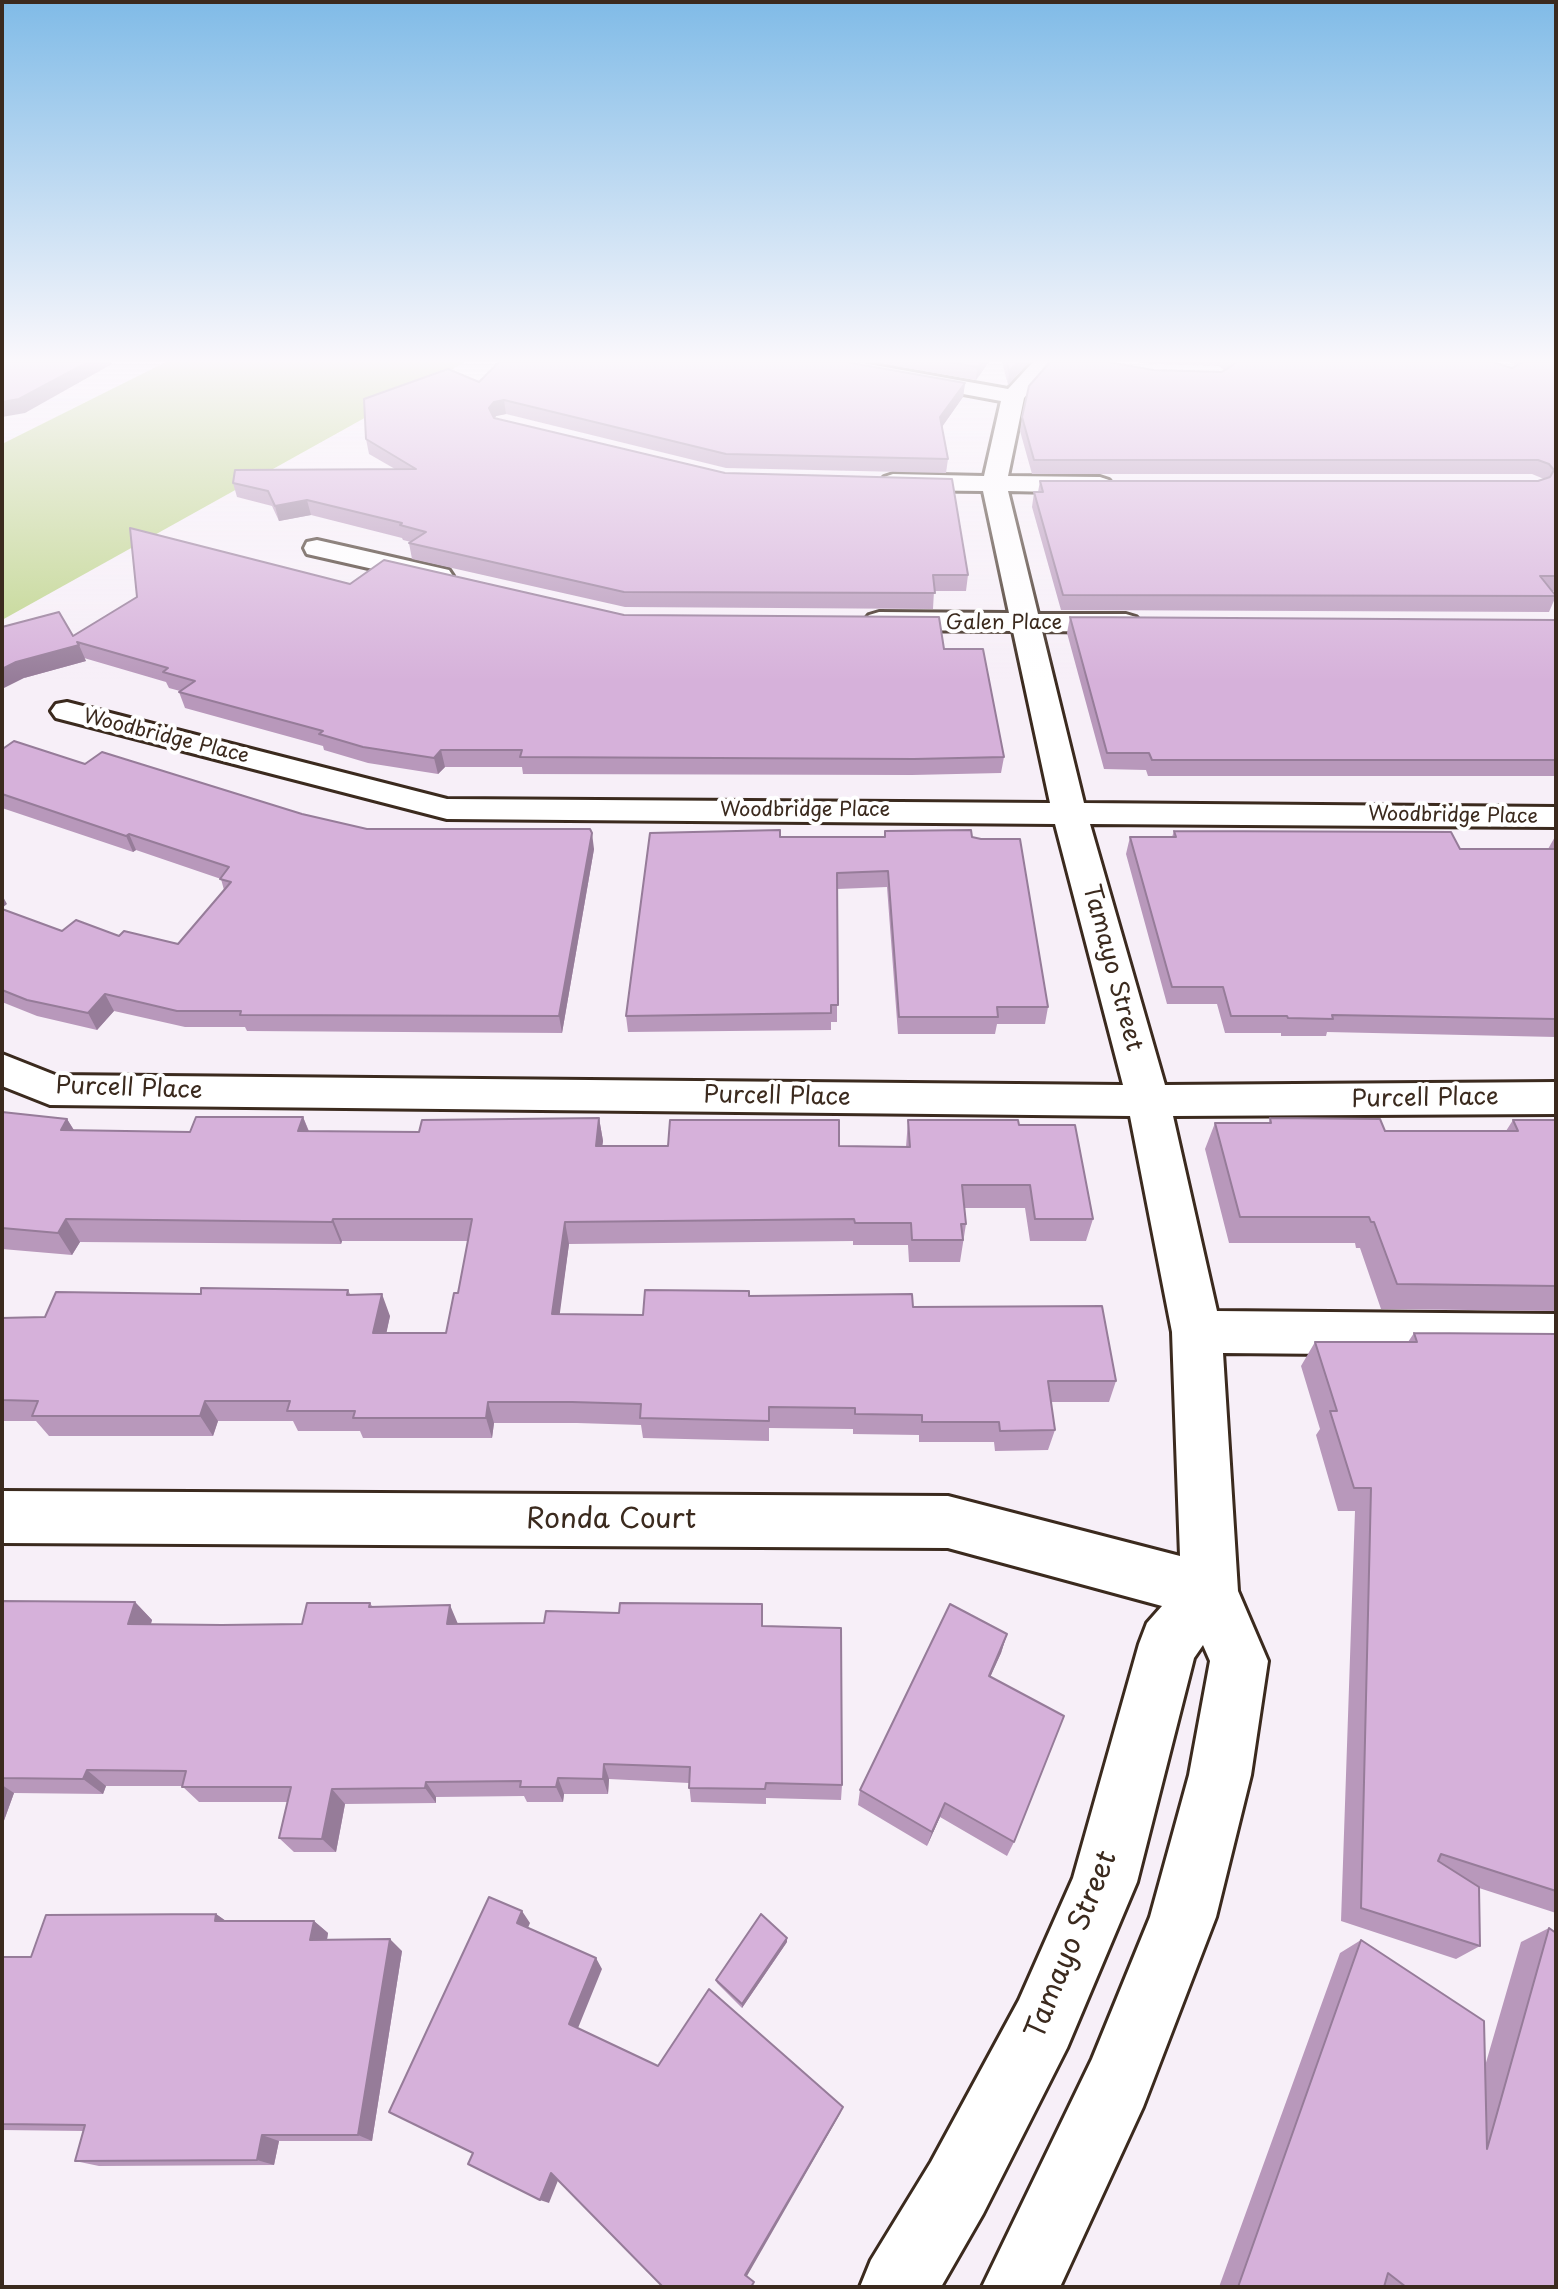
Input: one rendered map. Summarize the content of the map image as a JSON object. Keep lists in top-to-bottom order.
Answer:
{
  "streets": {
    "street": [
      "Galen Place",
      "Woodbridge Place",
      "Tamayo Street",
      "Purcell Place",
      "Ronda Court"
    ]
  },
  "crossings": [
    ["Galen Place", "Tamayo Street"],
    ["Woodbridge Place", "Tamayo Street"],
    ["Tamayo Street", "Purcell Place"],
    ["Tamayo Street", "Ronda Court"]
  ]
}
